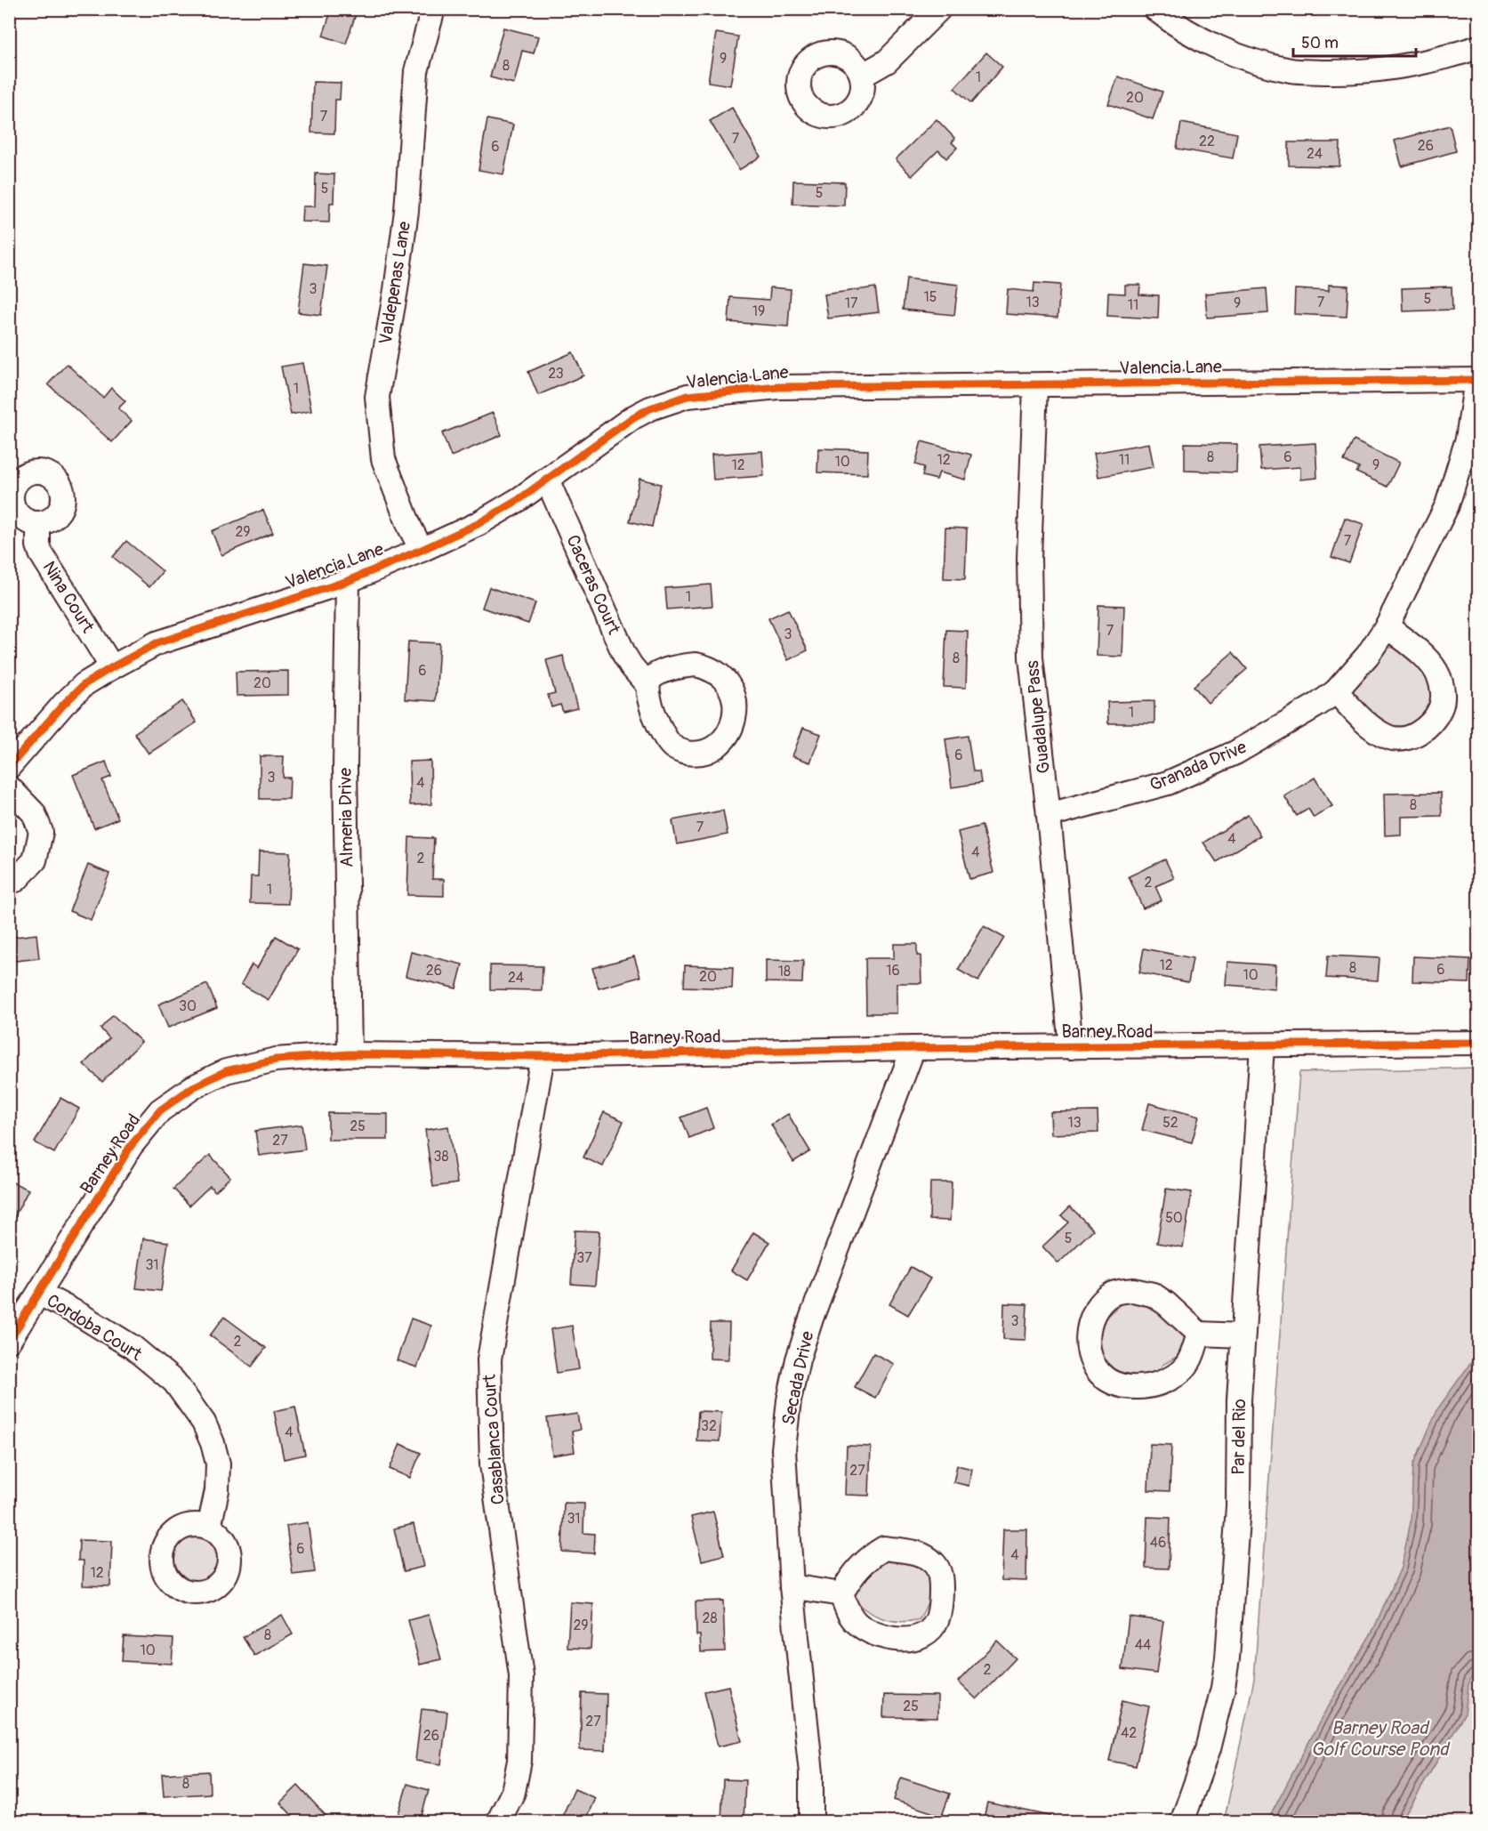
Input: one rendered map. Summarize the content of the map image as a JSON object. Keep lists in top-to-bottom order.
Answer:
{
  "streets": {
    "street": [
      "Valdepenas Lane",
      "Valencia Lane",
      "Caceras Court",
      "Nina Court",
      "Guadalupe Pass",
      "Granada Drive",
      "Almeria Drive",
      "Barney Road",
      "Cordoba Court",
      "Secada Drive",
      "Par del Rio",
      "Casablanca Court"
    ]
  },
  "crossings": [
    ["Valdepenas Lane", "Valencia Lane"],
    ["Valencia Lane", "Caceras Court"],
    ["Valencia Lane", "Nina Court"],
    ["Valencia Lane", "Guadalupe Pass"],
    ["Valencia Lane", "Granada Drive"],
    ["Valencia Lane", "Almeria Drive"],
    ["Guadalupe Pass", "Granada Drive"],
    ["Guadalupe Pass", "Barney Road"],
    ["Almeria Drive", "Barney Road"],
    ["Barney Road", "Cordoba Court"],
    ["Barney Road", "Secada Drive"],
    ["Barney Road", "Par del Rio"],
    ["Barney Road", "Casablanca Court"]
  ],
  "water": ["Barney Road Golf Course Pond"],
  "house_numbers": [
    "9",
    "8",
    "1",
    "20",
    "7",
    "7",
    "22",
    "26",
    "6",
    "24",
    "5",
    "5",
    "3",
    "15",
    "5",
    "13",
    "7",
    "17",
    "9",
    "11",
    "19",
    "23",
    "1",
    "8",
    "6",
    "12",
    "11",
    "10",
    "12",
    "9",
    "29",
    "7",
    "1",
    "7",
    "3",
    "8",
    "6",
    "20",
    "1",
    "6",
    "3",
    "4",
    "8",
    "7",
    "4",
    "4",
    "2",
    "2",
    "1",
    "12",
    "8",
    "6",
    "26",
    "16",
    "18",
    "10",
    "20",
    "24",
    "30",
    "13",
    "52",
    "25",
    "27",
    "38",
    "50",
    "5",
    "37",
    "31",
    "3",
    "2",
    "32",
    "4",
    "27",
    "31",
    "46",
    "6",
    "4",
    "12",
    "28",
    "29",
    "8",
    "44",
    "10",
    "2",
    "25",
    "27",
    "42",
    "26",
    "8"
  ],
  "scale_bar": "50 m"
}
